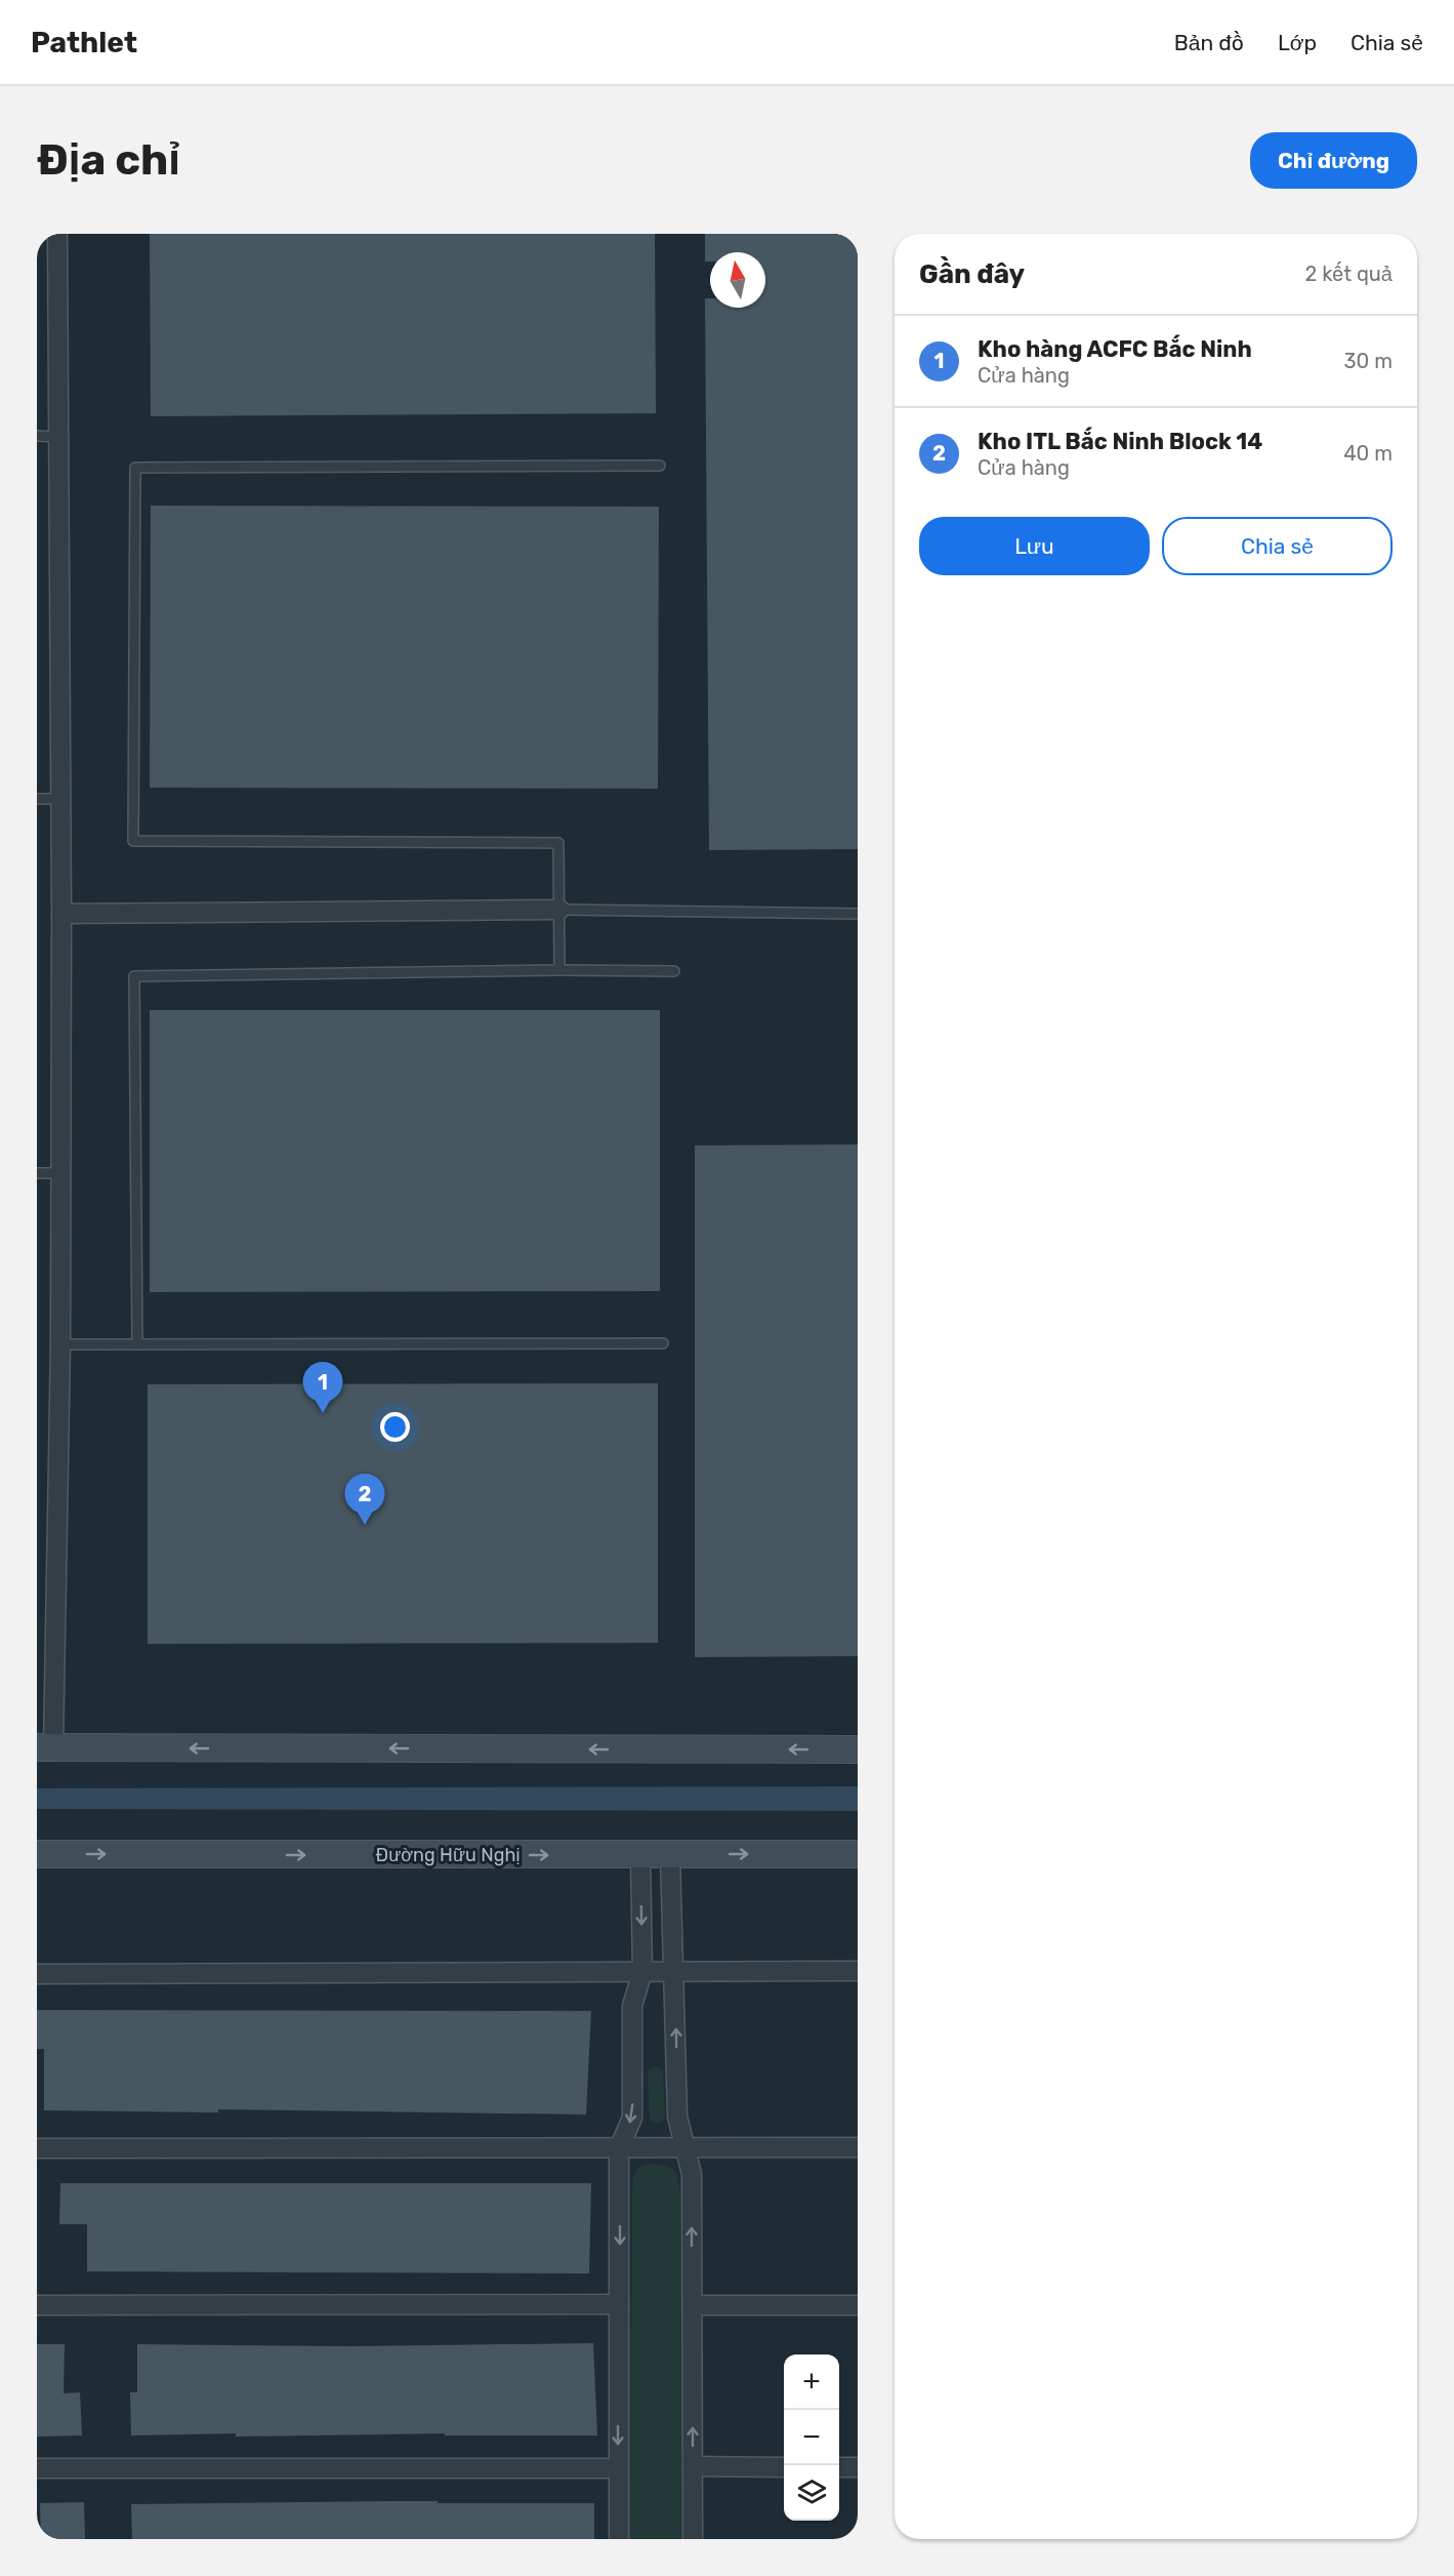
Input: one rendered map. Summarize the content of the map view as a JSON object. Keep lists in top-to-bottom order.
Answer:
{
  "streets": {
    "main road": ["Đường Hữu Nghị"]
  },
  "north": "top",
  "page": {
    "header": "Pathlet",
    "nav": ["Bản đồ", "Lớp", "Chia sẻ"],
    "buttons": [
      "Chỉ đường",
      ["Lưu", "Chia sẻ"]
    ],
    "title": "Địa chỉ",
    "heading": ["Gần đây", "2 kết quả"],
    "list": [
      {
        "mark": "1",
        "name": "Kho hàng ACFC Bắc Ninh",
        "note": "Cửa hàng",
        "value": "30 m"
      },
      {
        "mark": "2",
        "name": "Kho ITL Bắc Ninh Block 14",
        "note": "Cửa hàng",
        "value": "40 m"
      }
    ],
    "pins": ["1", "2"],
    "map_buttons": ["+", "−"]
  }
}
